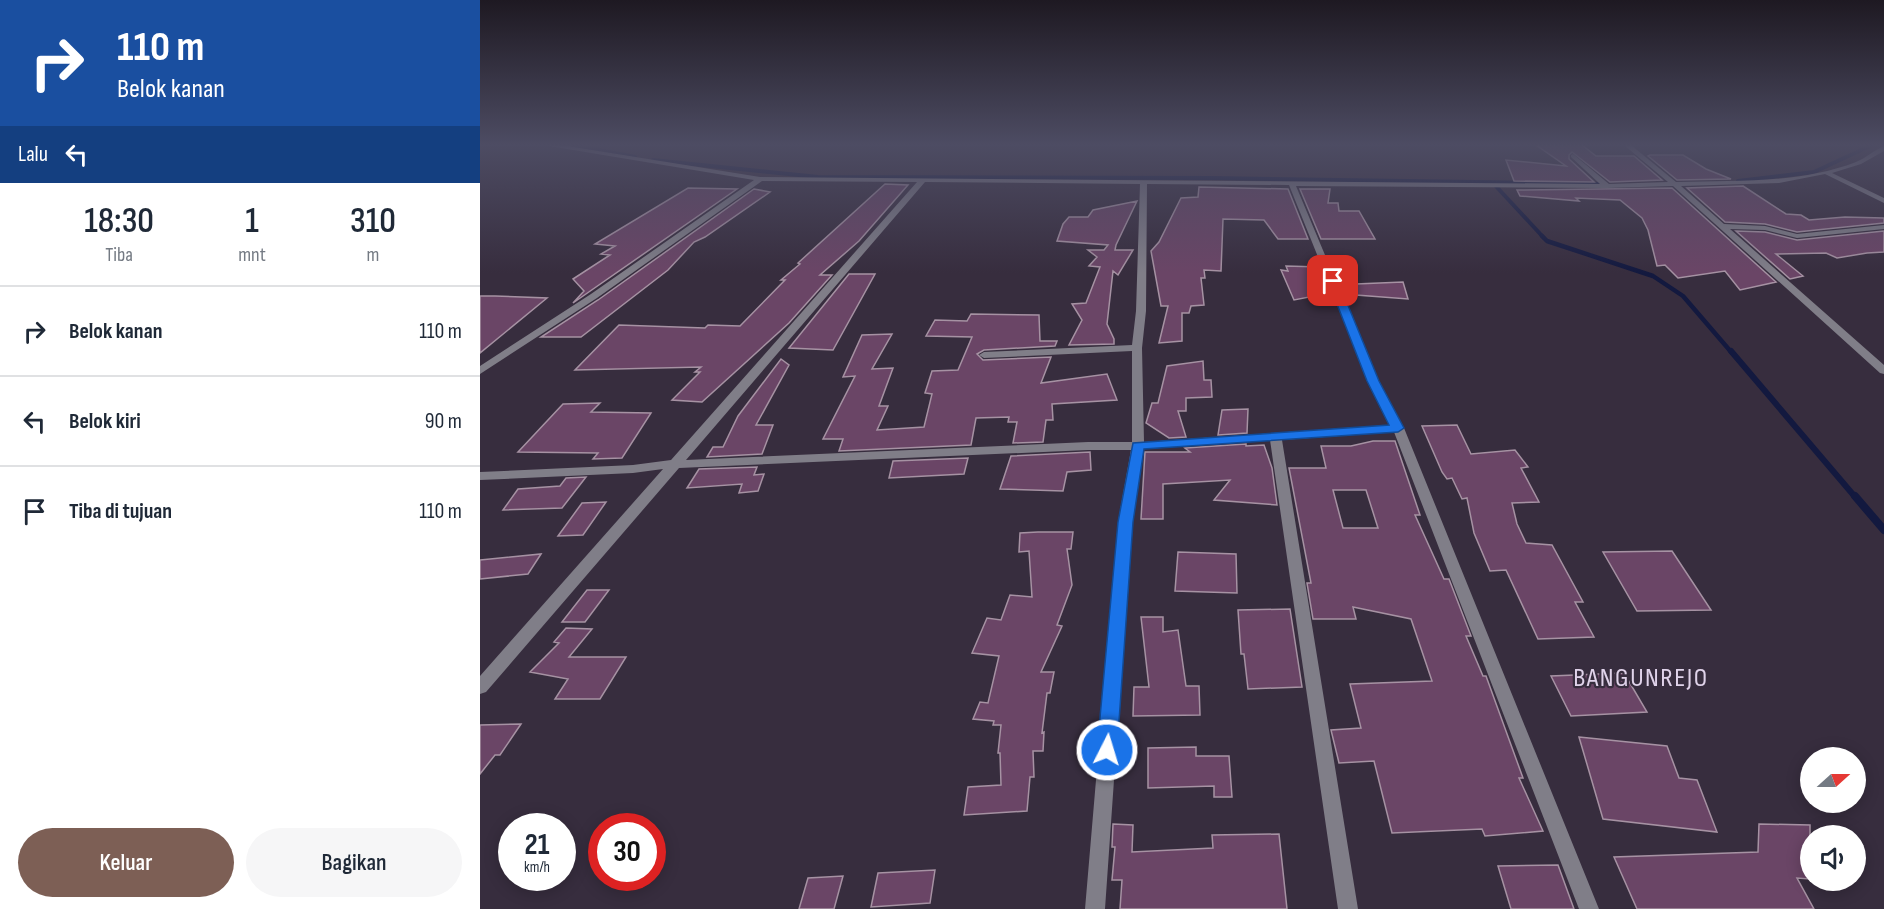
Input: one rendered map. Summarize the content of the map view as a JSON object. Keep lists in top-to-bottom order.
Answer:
{
  "districts": ["BANGUNREJO"],
  "north": "right",
  "page": {
    "turn": ["110 m", "Belok kanan"],
    "then": "Lalu",
    "eta": [
      "18:30",
      "Tiba",
      "1",
      "mnt",
      "310",
      "m"
    ],
    "list": [
      {
        "name": "Belok kanan",
        "value": "110 m"
      },
      {
        "name": "Belok kiri",
        "value": "90 m"
      },
      {
        "name": "Tiba di tujuan",
        "value": "110 m"
      }
    ],
    "speed": "21 km/h",
    "limit": "30",
    "buttons": ["Keluar", "Bagikan"]
  }
}
